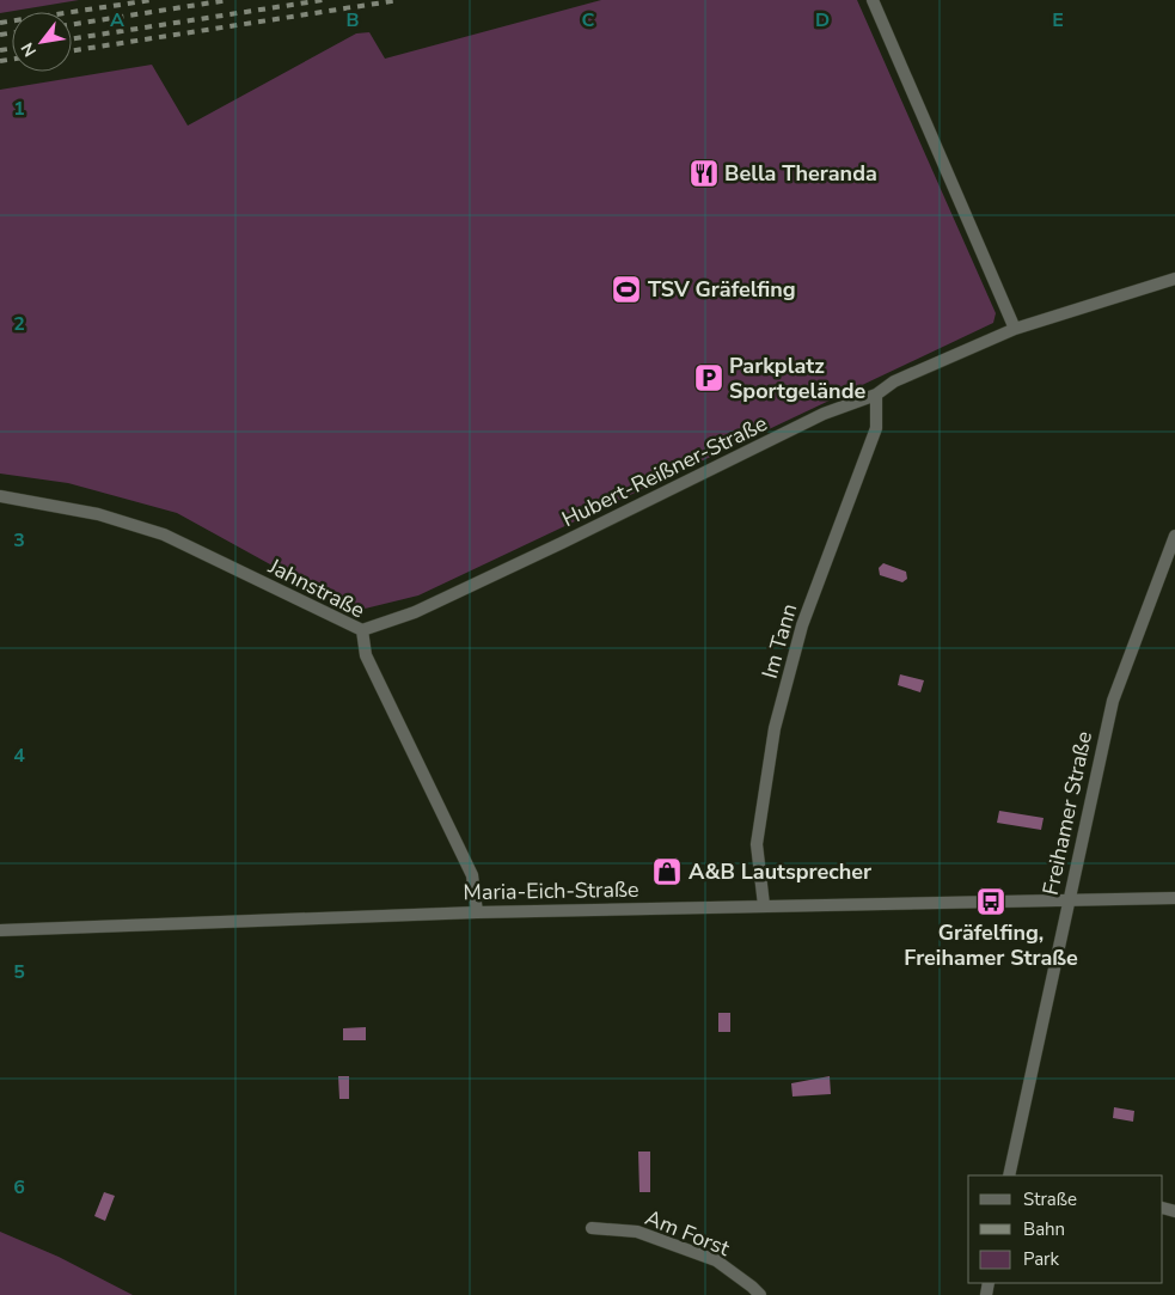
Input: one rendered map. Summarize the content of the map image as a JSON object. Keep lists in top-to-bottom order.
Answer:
{
  "streets": {
    "street": [
      "Hubert-Reißner-Straße",
      "Jahnstraße",
      "Im Tann",
      "Freihamer Straße",
      "Maria-Eich-Straße",
      "Am Forst"
    ]
  },
  "crossings": [
    ["Hubert-Reißner-Straße", "Jahnstraße"],
    ["Hubert-Reißner-Straße", "Im Tann"],
    ["Jahnstraße", "Maria-Eich-Straße"],
    ["Im Tann", "Maria-Eich-Straße"],
    ["Freihamer Straße", "Maria-Eich-Straße"]
  ],
  "places": {
    "restaurant": ["Bella Theranda"],
    "sports": ["TSV Gräfelfing"],
    "parking": ["Parkplatz Sportgelände"],
    "shop": ["A&B Lautsprecher"],
    "bus stop": ["Gräfelfing, Freihamer Straße"]
  },
  "legend": ["Straße", "Bahn", "Park"],
  "north": "bottom left",
  "grid": {
    "columns": [
      "A",
      "B",
      "C",
      "D",
      "E"
    ],
    "rows": [
      "1",
      "2",
      "3",
      "4",
      "5",
      "6"
    ]
  }
}
